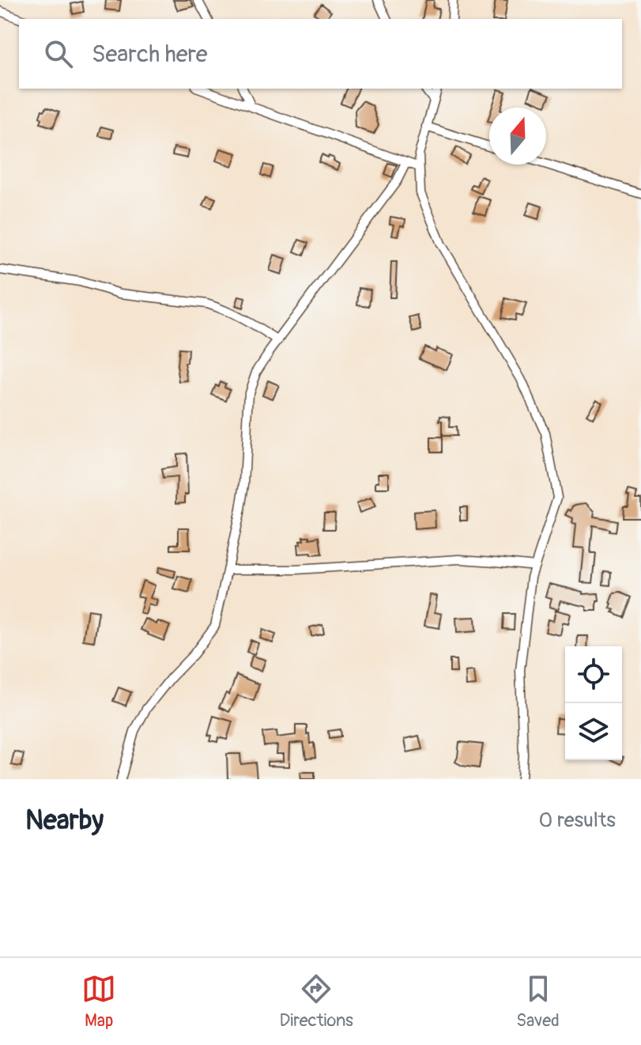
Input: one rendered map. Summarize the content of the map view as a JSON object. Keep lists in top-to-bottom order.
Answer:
{
  "north": "top",
  "page": {
    "search": "Search here",
    "heading": ["Nearby", "0 results"],
    "nav": ["Map", "Directions", "Saved"]
  }
}
